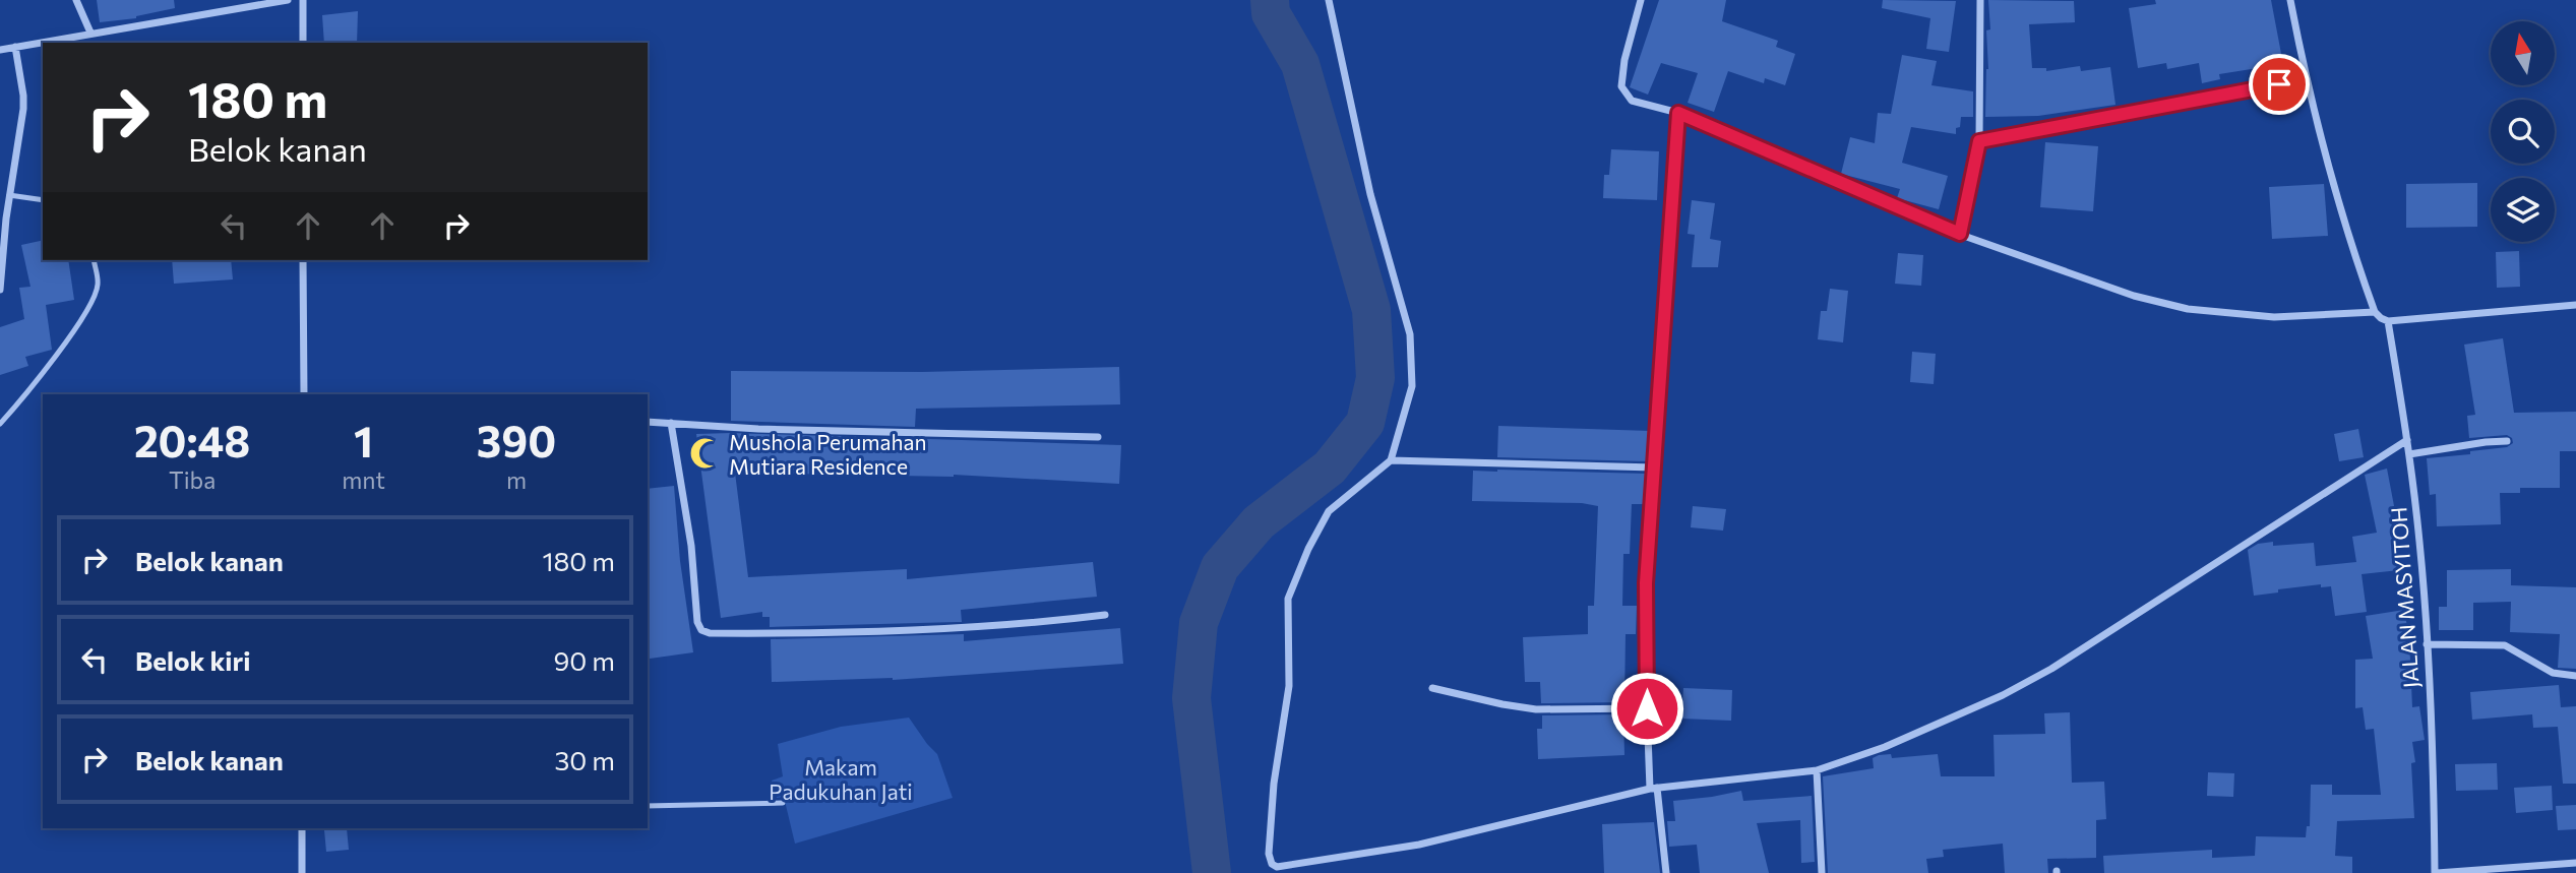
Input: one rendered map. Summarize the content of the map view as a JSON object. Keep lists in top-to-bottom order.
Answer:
{
  "streets": {
    "street": ["JALAN MASYITOH"]
  },
  "parks": ["Makam Padukuhan Jati"],
  "places": {
    "mosque": ["Mushola Perumahan Mutiara Residence"]
  },
  "north": "top",
  "page": {
    "turn": ["180 m", "Belok kanan"],
    "eta": [
      "20:48",
      "Tiba",
      "1",
      "mnt",
      "390",
      "m"
    ],
    "list": [
      {
        "name": "Belok kanan",
        "value": "180 m"
      },
      {
        "name": "Belok kiri",
        "value": "90 m"
      },
      {
        "name": "Belok kanan",
        "value": "30 m"
      }
    ]
  }
}
